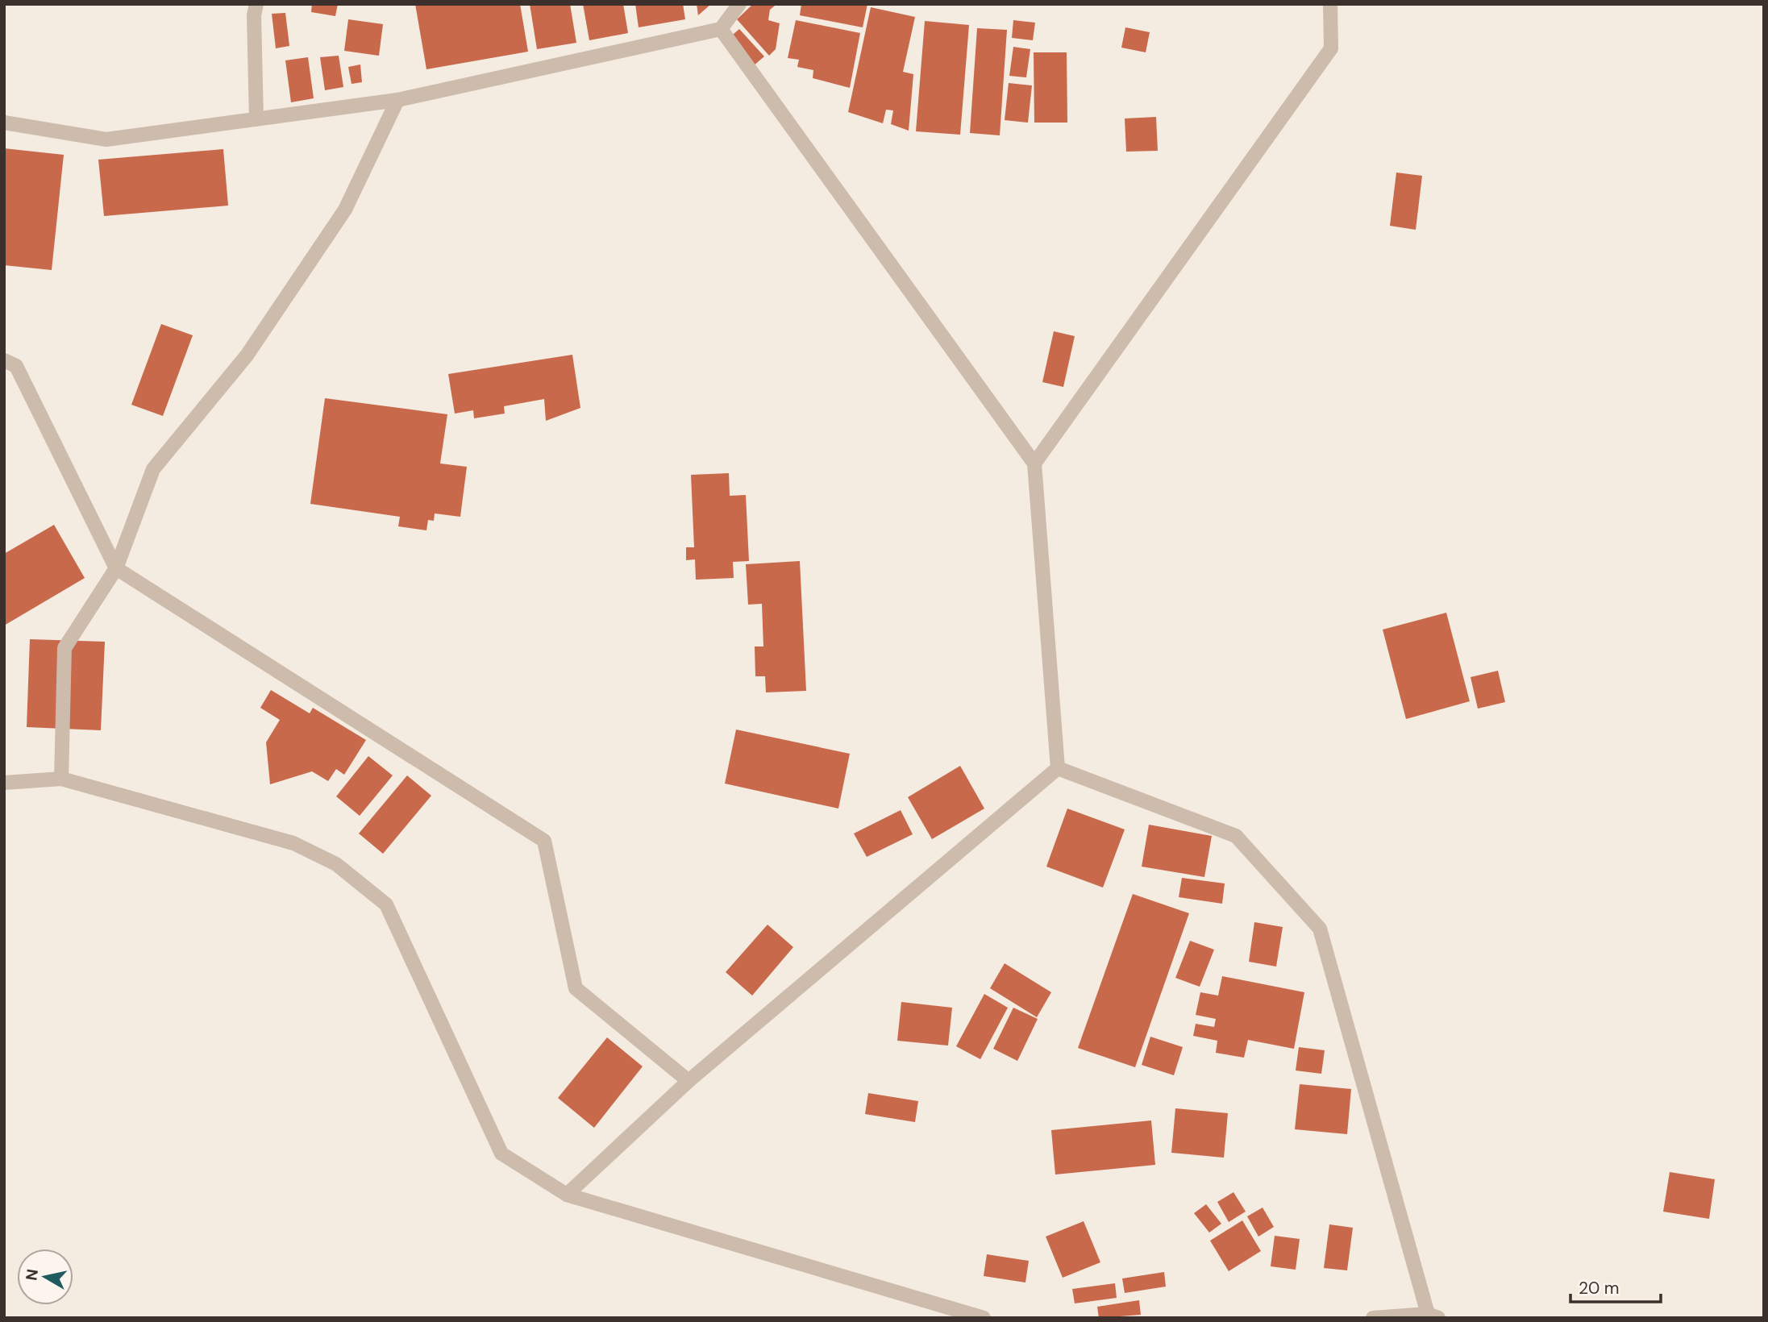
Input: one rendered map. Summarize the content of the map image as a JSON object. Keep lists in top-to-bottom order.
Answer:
{
  "scale_bar": "20 m",
  "north": "left"
}
